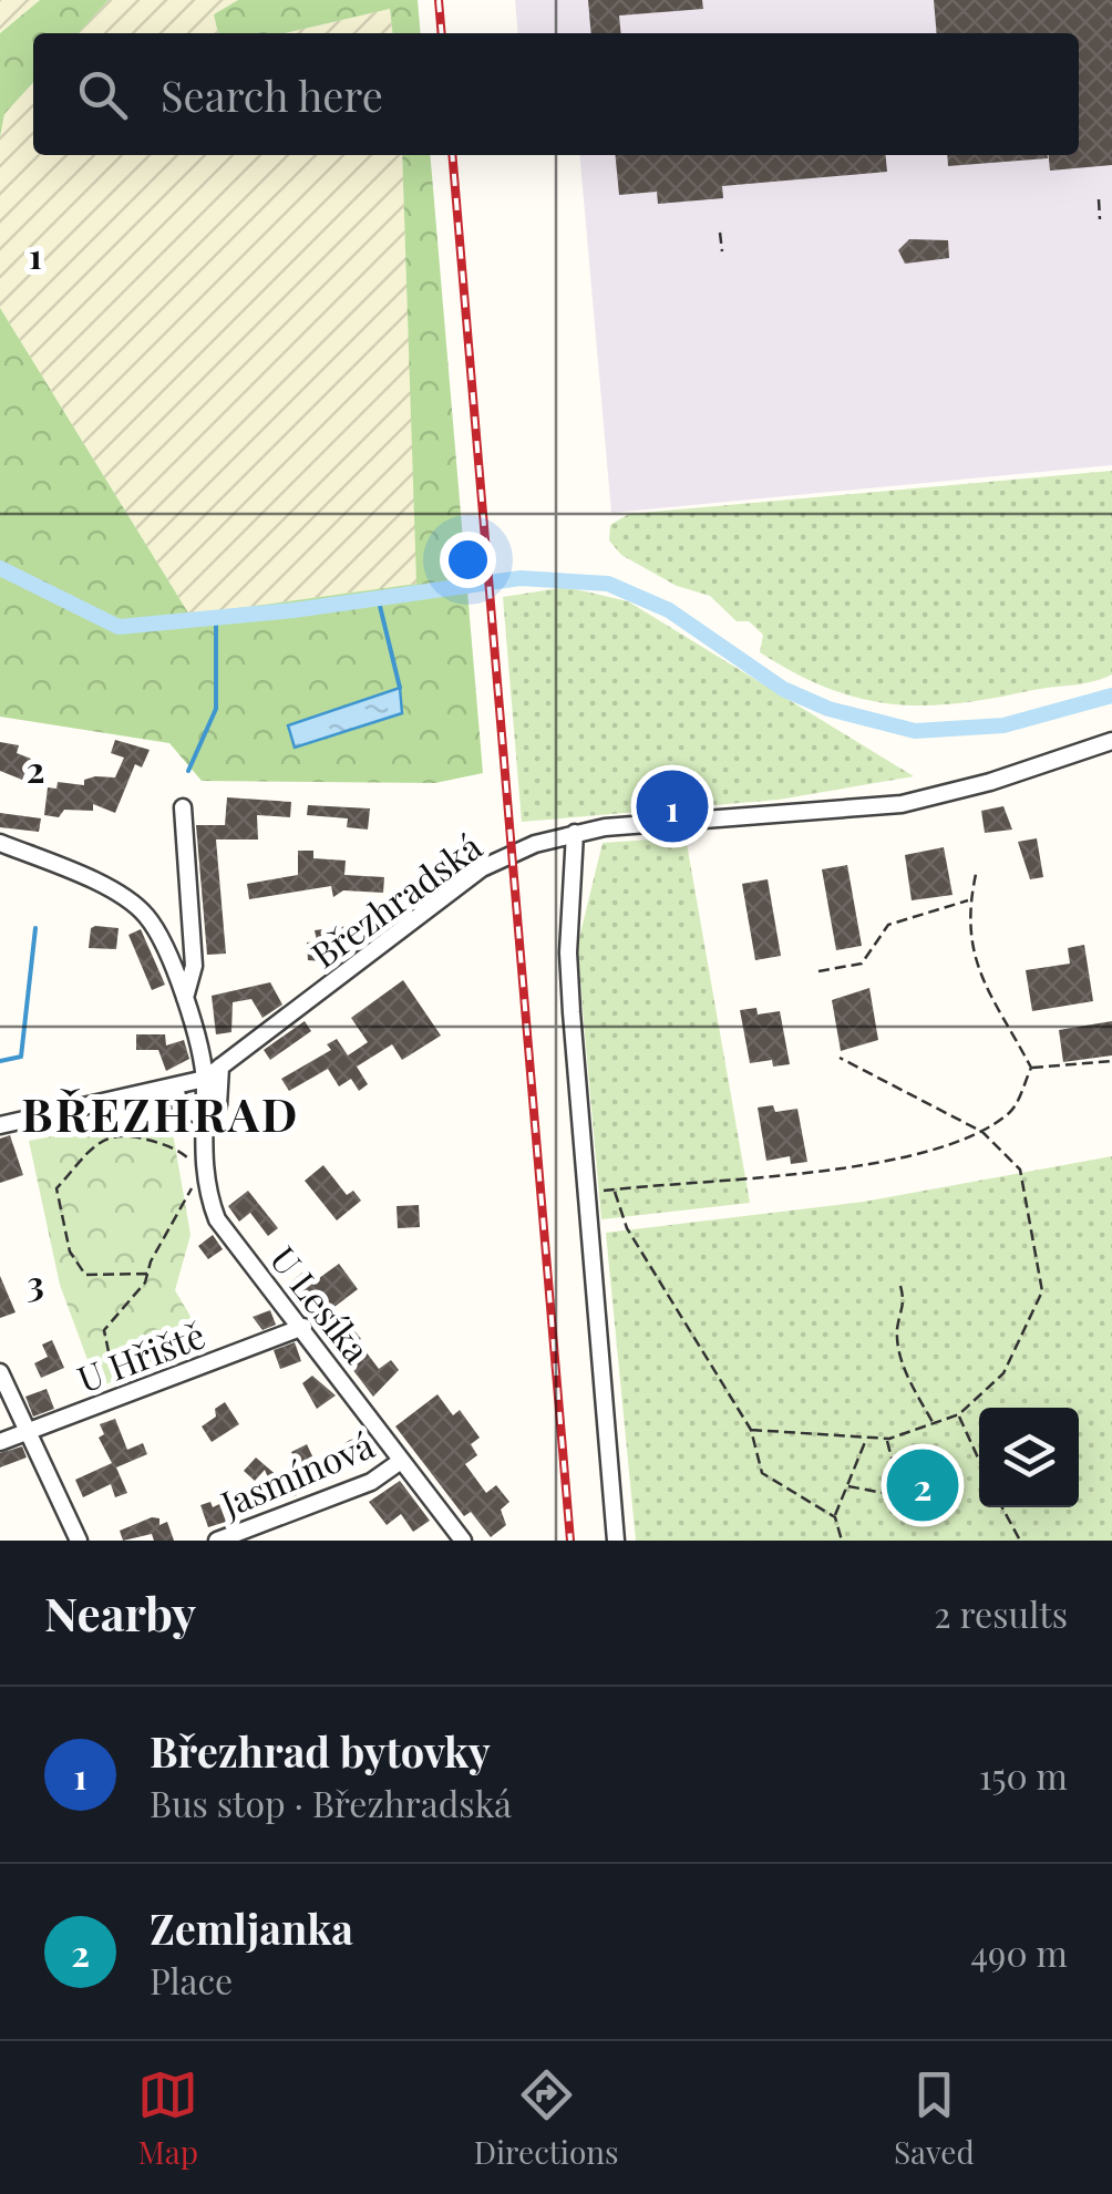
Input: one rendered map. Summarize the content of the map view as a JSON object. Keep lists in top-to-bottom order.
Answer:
{
  "streets": {
    "street": [
      "Březhradská",
      "U Lesíka",
      "U Hřiště",
      "Jasmínová"
    ]
  },
  "crossings": [
    ["Březhradská", "U Lesíka"],
    ["U Lesíka", "U Hřiště"],
    ["U Lesíka", "Jasmínová"]
  ],
  "districts": ["BŘEZHRAD"],
  "page": {
    "search": "Search here",
    "pins": ["1", "2"],
    "heading": ["Nearby", "2 results"],
    "list": [
      {
        "mark": "1",
        "name": "Březhrad bytovky",
        "note": "Bus stop · Březhradská",
        "value": "150 m"
      },
      {
        "mark": "2",
        "name": "Zemljanka",
        "note": "Place",
        "value": "490 m"
      }
    ],
    "nav": ["Map", "Directions", "Saved"]
  },
  "grid": {
    "rows": ["1", "2", "3"]
  }
}
